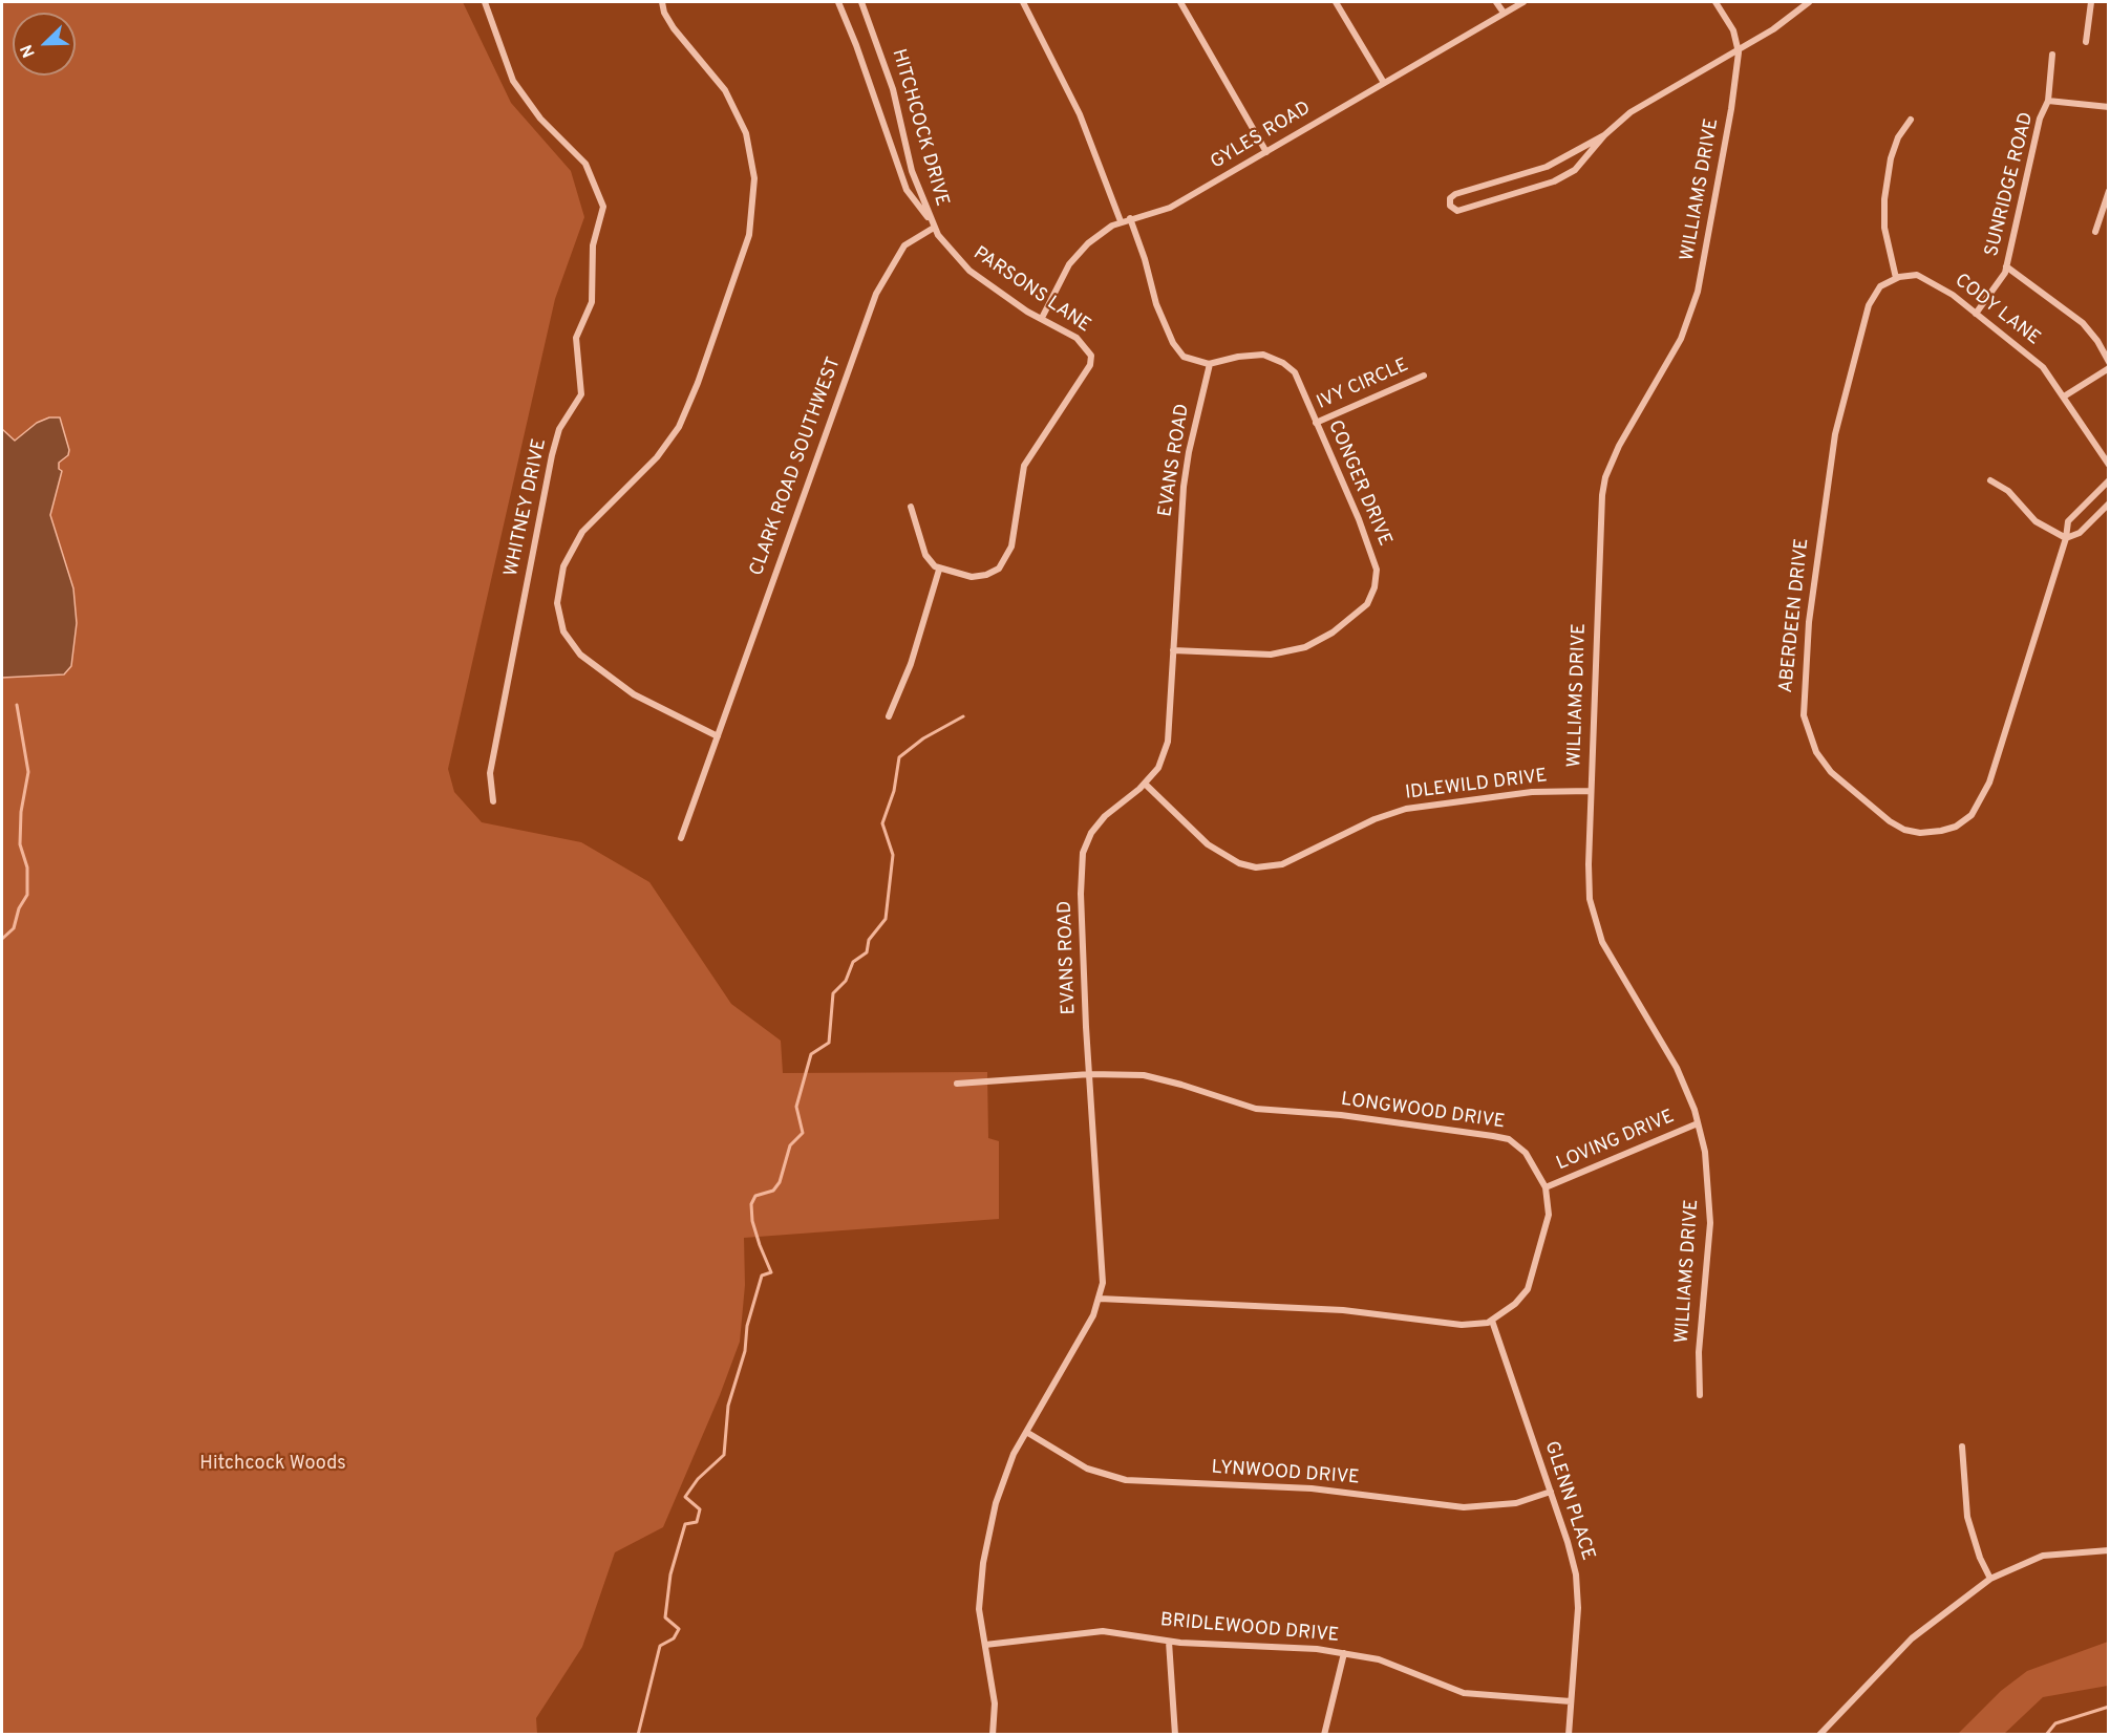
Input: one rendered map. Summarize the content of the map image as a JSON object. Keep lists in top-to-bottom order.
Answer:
{
  "streets": {
    "street": [
      "HITCHCOCK DRIVE",
      "GYLES ROAD",
      "SUNRIDGE ROAD",
      "WILLIAMS DRIVE",
      "PARSONS LANE",
      "CODY LANE",
      "IVY CIRCLE",
      "EVANS ROAD",
      "CLARK ROAD SOUTHWEST",
      "CONGER DRIVE",
      "WHITNEY DRIVE",
      "ABERDEEN DRIVE",
      "IDLEWILD DRIVE",
      "LONGWOOD DRIVE",
      "LOVING DRIVE",
      "LYNWOOD DRIVE",
      "GLENN PLACE",
      "BRIDLEWOOD DRIVE"
    ]
  },
  "crossings": [
    ["HITCHCOCK DRIVE", "PARSONS LANE"],
    ["GYLES ROAD", "PARSONS LANE"],
    ["SUNRIDGE ROAD", "CODY LANE"],
    ["WILLIAMS DRIVE", "IDLEWILD DRIVE"],
    ["WILLIAMS DRIVE", "LOVING DRIVE"],
    ["PARSONS LANE", "CLARK ROAD SOUTHWEST"],
    ["CODY LANE", "ABERDEEN DRIVE"],
    ["IVY CIRCLE", "CONGER DRIVE"],
    ["EVANS ROAD", "CONGER DRIVE"],
    ["EVANS ROAD", "IDLEWILD DRIVE"],
    ["EVANS ROAD", "LONGWOOD DRIVE"],
    ["EVANS ROAD", "LYNWOOD DRIVE"],
    ["EVANS ROAD", "BRIDLEWOOD DRIVE"],
    ["LONGWOOD DRIVE", "LOVING DRIVE"],
    ["LONGWOOD DRIVE", "GLENN PLACE"],
    ["LYNWOOD DRIVE", "GLENN PLACE"],
    ["GLENN PLACE", "BRIDLEWOOD DRIVE"]
  ],
  "parks": ["Hitchcock Woods"],
  "north": "bottom left"
}
